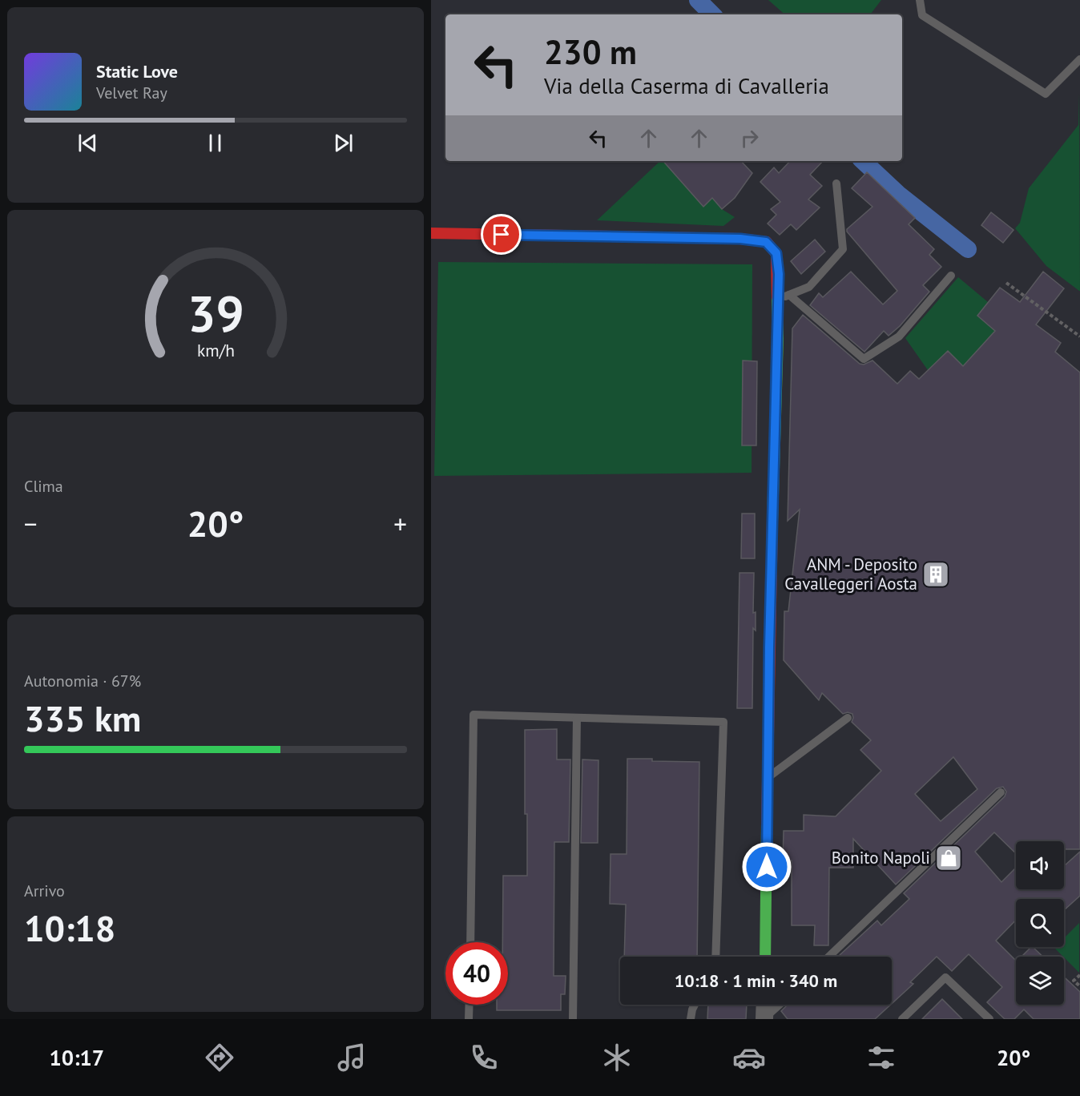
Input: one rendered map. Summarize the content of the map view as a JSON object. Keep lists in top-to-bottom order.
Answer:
{
  "places": {
    "building": ["ANM - Deposito Cavalleggeri Aosta"],
    "shop": ["Bonito Napoli"]
  },
  "page": {
    "turn": ["230 m", "Via della Caserma di Cavalleria"],
    "song": ["Static Love", "Velvet Ray"],
    "tile": [
      "Clima",
      ["Autonomia · 67%", "335 km"],
      ["Arrivo", "10:18"]
    ],
    "heat": ["−", "20°", "+"],
    "limit": "40",
    "trip": "10:18 · 1 min · 340 m",
    "tabs": ["10:17", "20°"],
    "gauge": ["39", "km/h"]
  }
}
